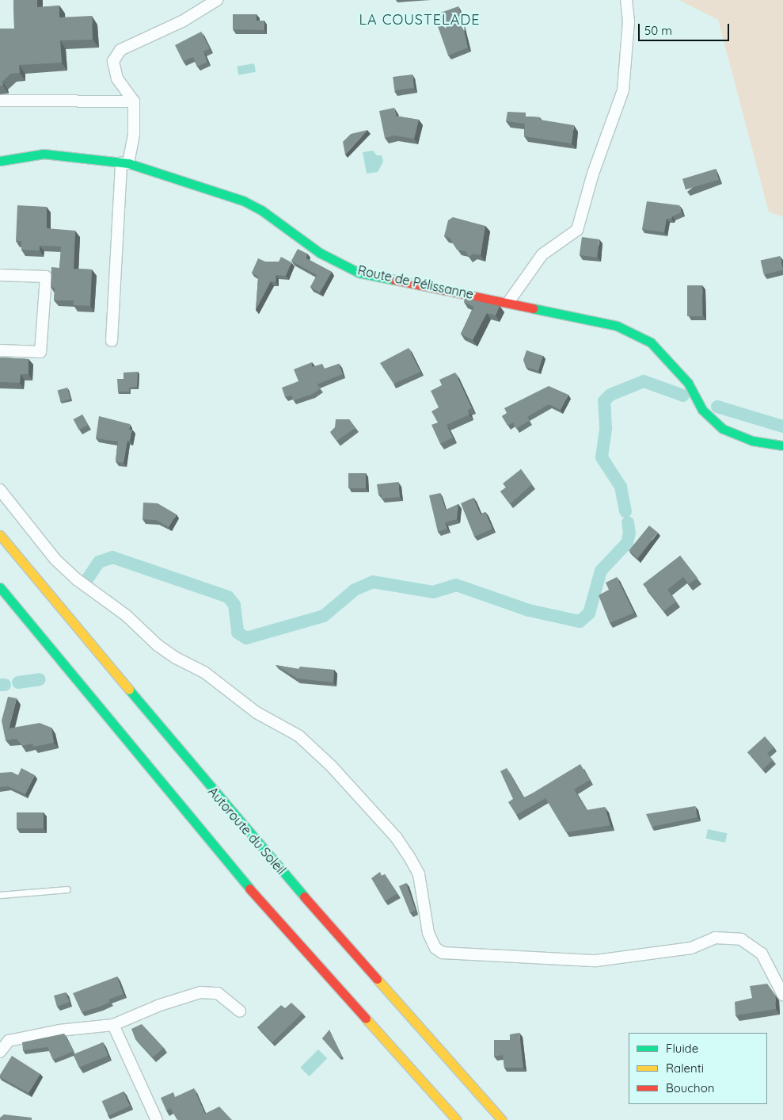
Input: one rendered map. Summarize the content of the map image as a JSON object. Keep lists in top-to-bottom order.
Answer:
{
  "streets": {
    "main road": ["Route de Pélissanne", "Autoroute du Soleil"]
  },
  "districts": ["LA COUSTELADE"],
  "legend": ["Fluide", "Ralenti", "Bouchon"],
  "scale_bar": "50 m"
}
